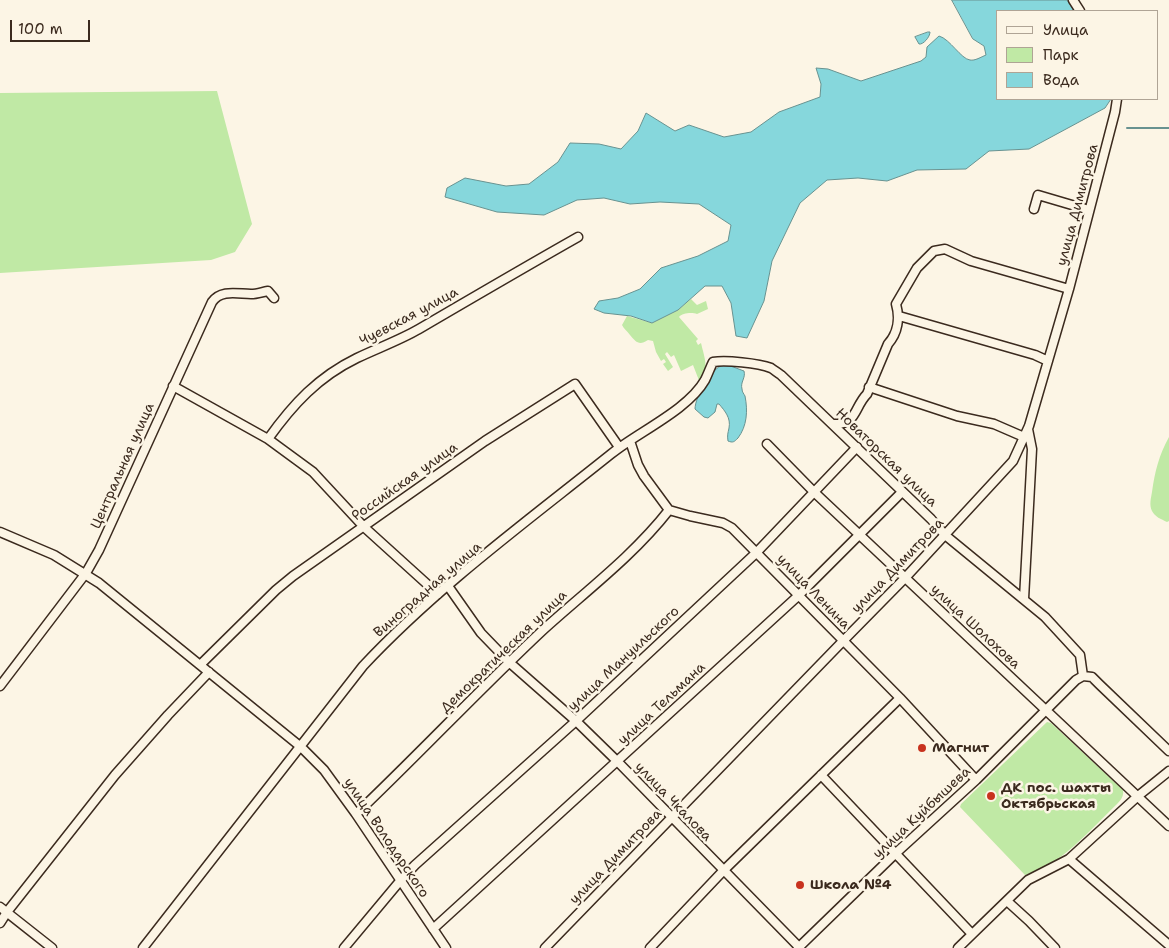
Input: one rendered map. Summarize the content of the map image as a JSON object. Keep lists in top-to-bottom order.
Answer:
{
  "streets": {
    "street": [
      "улица Димитрова",
      "Чуевская улица",
      "Новаторская улица",
      "Центральная улица",
      "Российская улица",
      "Виноградная улица",
      "улица Ленина",
      "улица Шолохова",
      "Демократическая улица",
      "улица Мануильского",
      "улица Тельмана",
      "улица Чкалова",
      "улица Куйбышева",
      "улица Володарского"
    ]
  },
  "crossings": [
    ["улица Димитрова", "Новаторская улица"],
    ["улица Димитрова", "улица Ленина"],
    ["улица Димитрова", "улица Шолохова"],
    ["улица Димитрова", "улица Чкалова"],
    ["Новаторская улица", "Виноградная улица"],
    ["Новаторская улица", "улица Мануильского"],
    ["Новаторская улица", "улица Тельмана"],
    ["Новаторская улица", "улица Куйбышева"],
    ["Центральная улица", "улица Володарского"],
    ["Российская улица", "Виноградная улица"],
    ["Российская улица", "улица Володарского"],
    ["Виноградная улица", "улица Чкалова"],
    ["Виноградная улица", "улица Володарского"],
    ["улица Ленина", "Демократическая улица"],
    ["улица Ленина", "улица Мануильского"],
    ["улица Ленина", "улица Тельмана"],
    ["улица Ленина", "улица Куйбышева"],
    ["улица Шолохова", "улица Мануильского"],
    ["улица Шолохова", "улица Тельмана"],
    ["улица Шолохова", "улица Куйбышева"],
    ["Демократическая улица", "улица Чкалова"],
    ["Демократическая улица", "улица Володарского"],
    ["улица Мануильского", "улица Чкалова"],
    ["улица Мануильского", "улица Володарского"],
    ["улица Тельмана", "улица Чкалова"],
    ["улица Тельмана", "улица Володарского"],
    ["улица Чкалова", "улица Куйбышева"]
  ],
  "places": ["Магнит", "ДК пос. шахты Октябрьская", "Школа №4"],
  "legend": ["Улица", "Парк", "Вода"],
  "scale_bar": "100 m"
}
